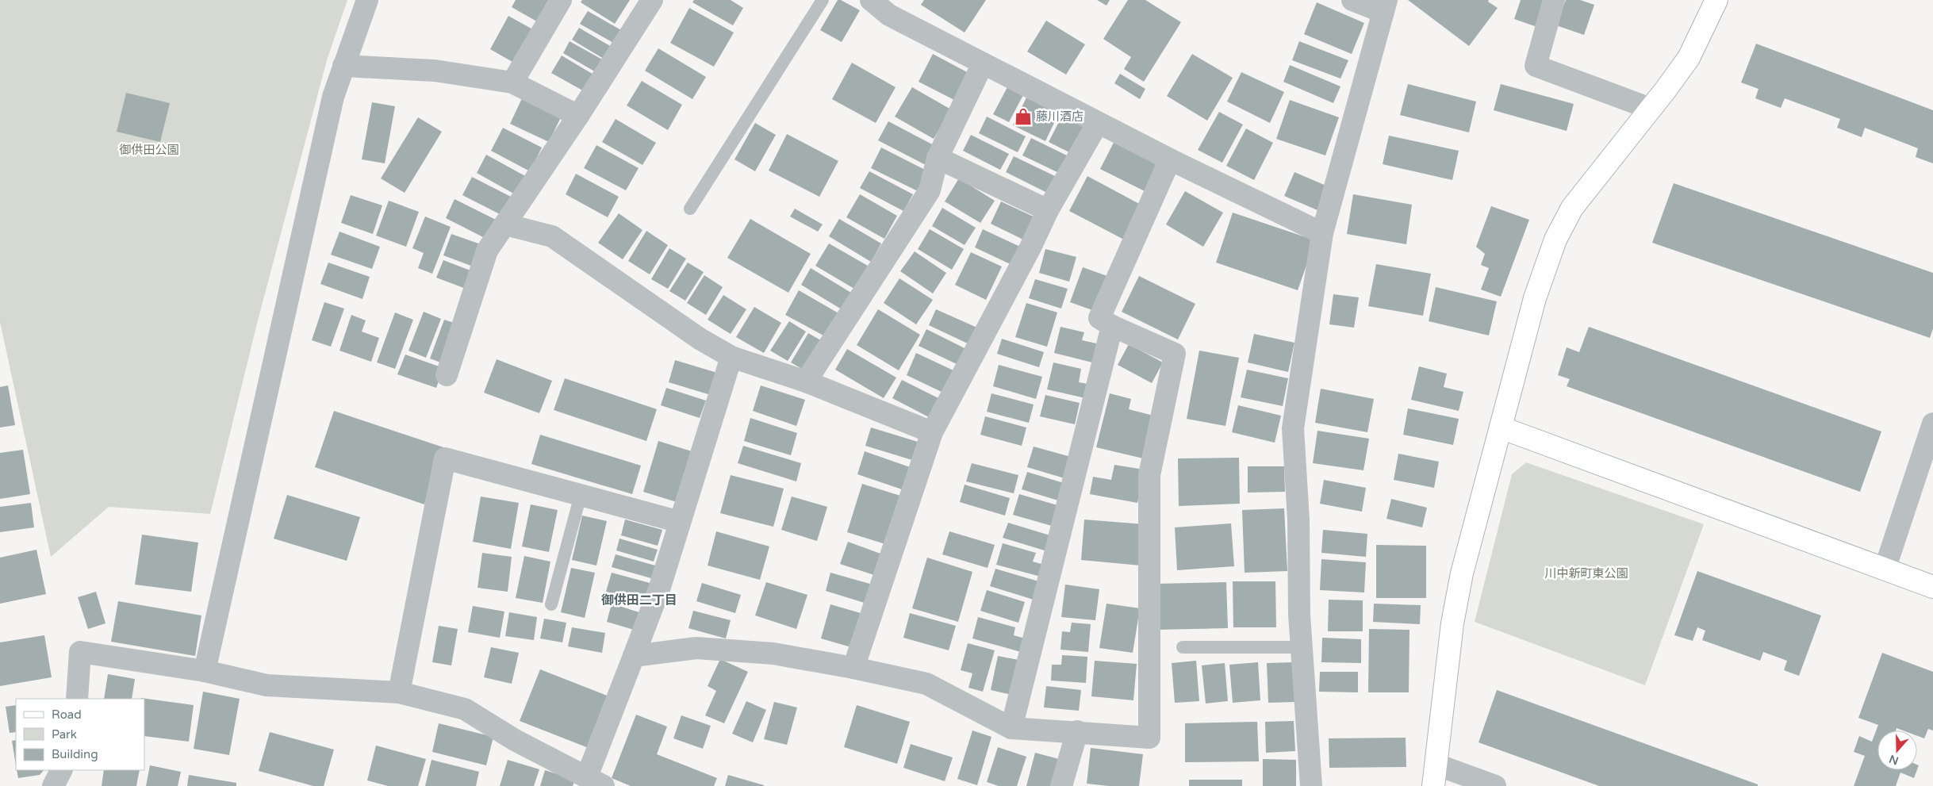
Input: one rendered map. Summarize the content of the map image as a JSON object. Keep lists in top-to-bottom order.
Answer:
{
  "districts": ["御供田二丁目"],
  "parks": ["御供田公園", "川中新町東公園"],
  "places": {
    "shop": ["藤川酒店"]
  },
  "legend": ["Road", "Park", "Building"],
  "north": "bottom"
}
